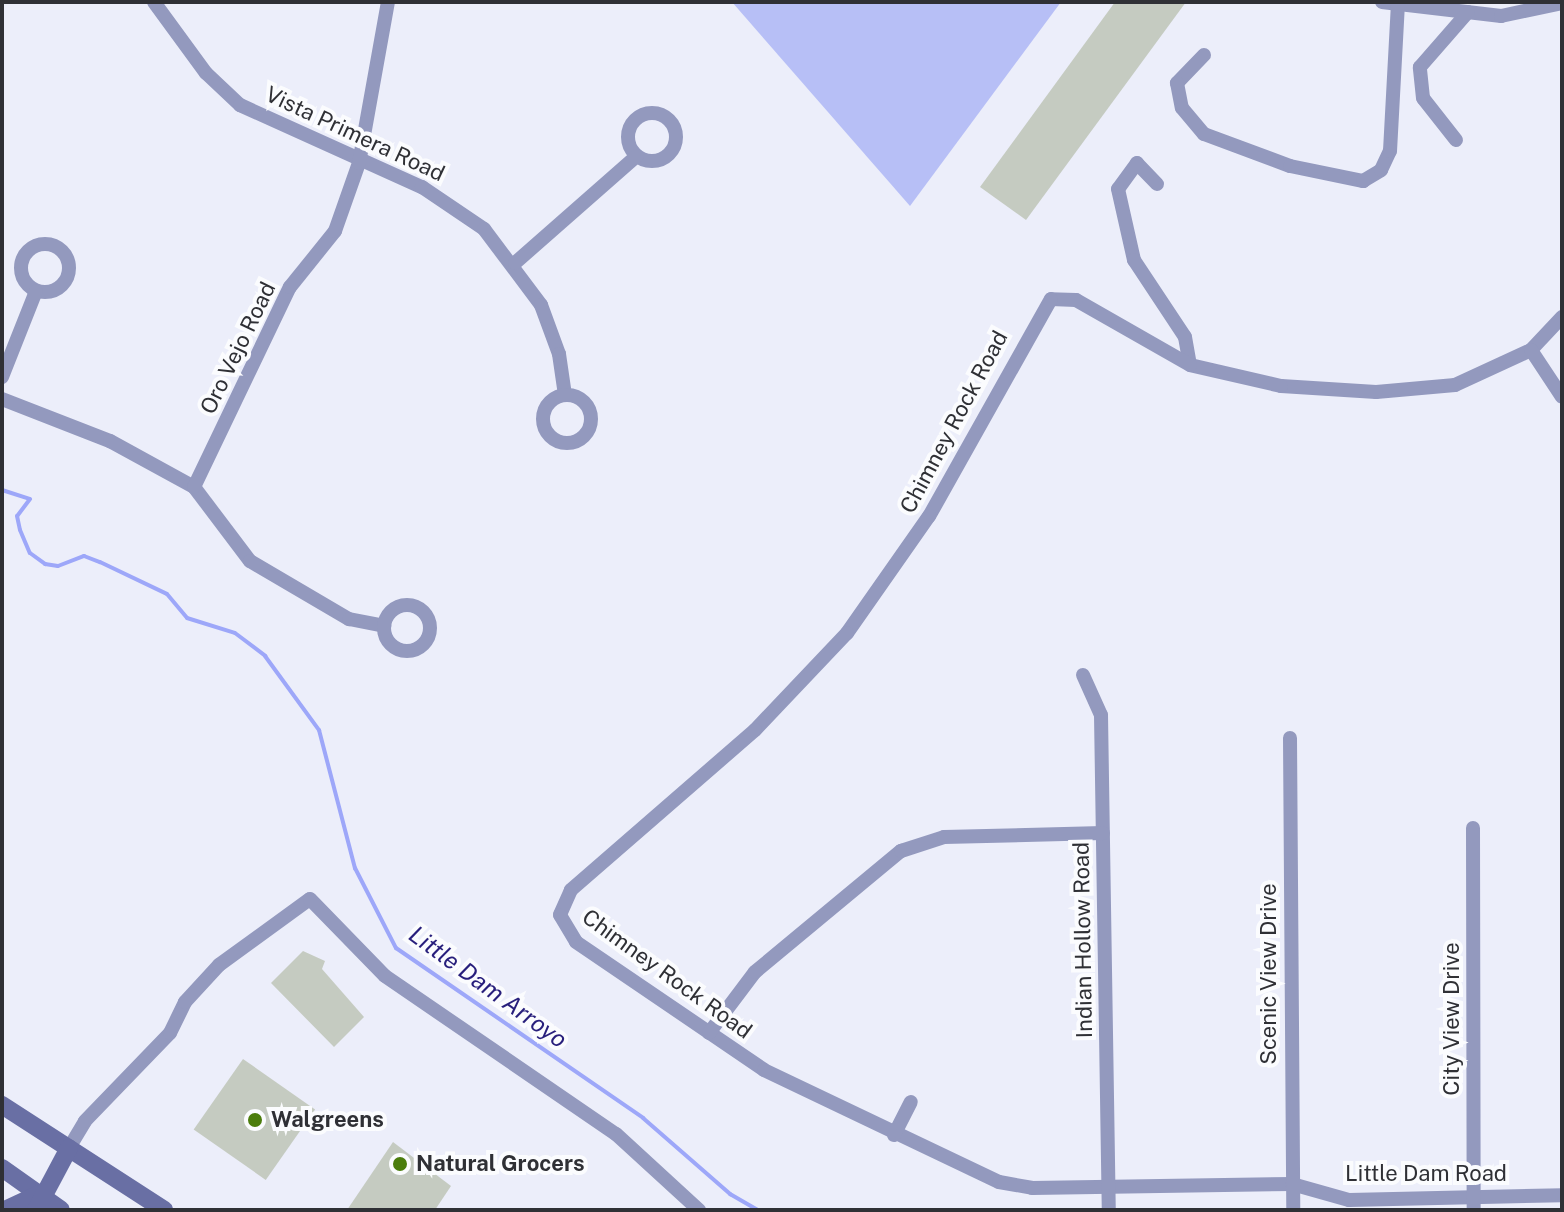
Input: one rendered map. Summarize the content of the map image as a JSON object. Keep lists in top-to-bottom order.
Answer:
{
  "streets": {
    "street": [
      "Vista Primera Road",
      "Oro Vejo Road",
      "Chimney Rock Road",
      "Indian Hollow Road",
      "Scenic View Drive",
      "City View Drive",
      "Little Dam Road"
    ]
  },
  "crossings": [
    ["Vista Primera Road", "Oro Vejo Road"],
    ["Chimney Rock Road", "Indian Hollow Road"],
    ["Chimney Rock Road", "Scenic View Drive"],
    ["Chimney Rock Road", "Little Dam Road"],
    ["Scenic View Drive", "Little Dam Road"],
    ["City View Drive", "Little Dam Road"]
  ],
  "water": ["Little Dam Arroyo"],
  "places": ["Walgreens", "Natural Grocers"]
}
